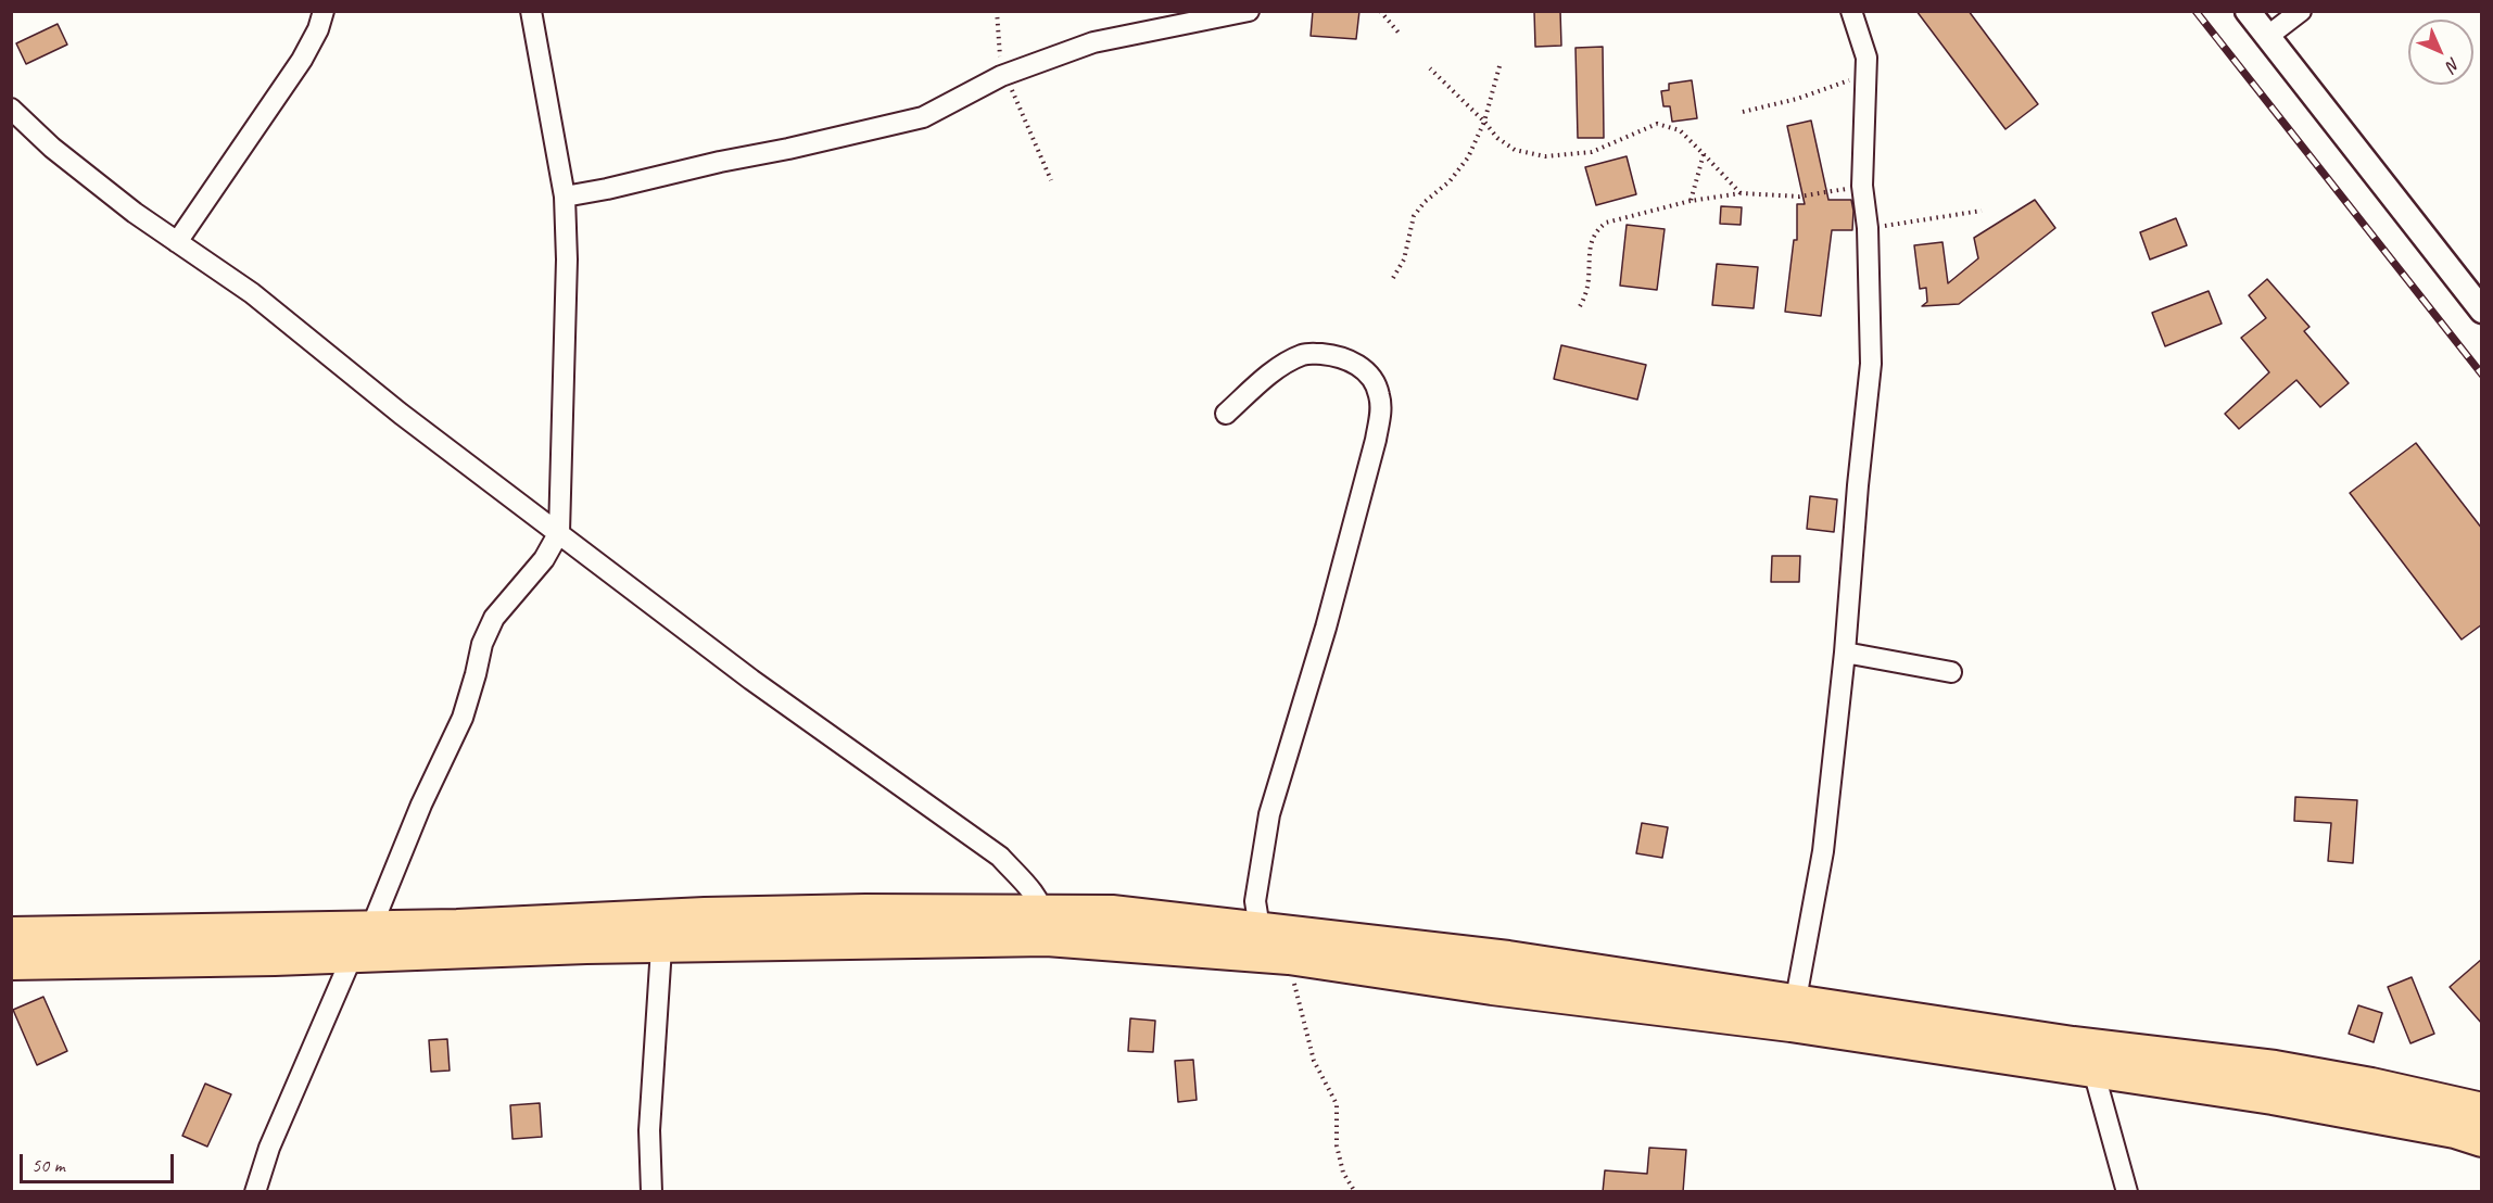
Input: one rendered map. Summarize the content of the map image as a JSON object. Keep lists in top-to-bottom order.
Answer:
{
  "scale_bar": "50 m",
  "north": "bottom right"
}
